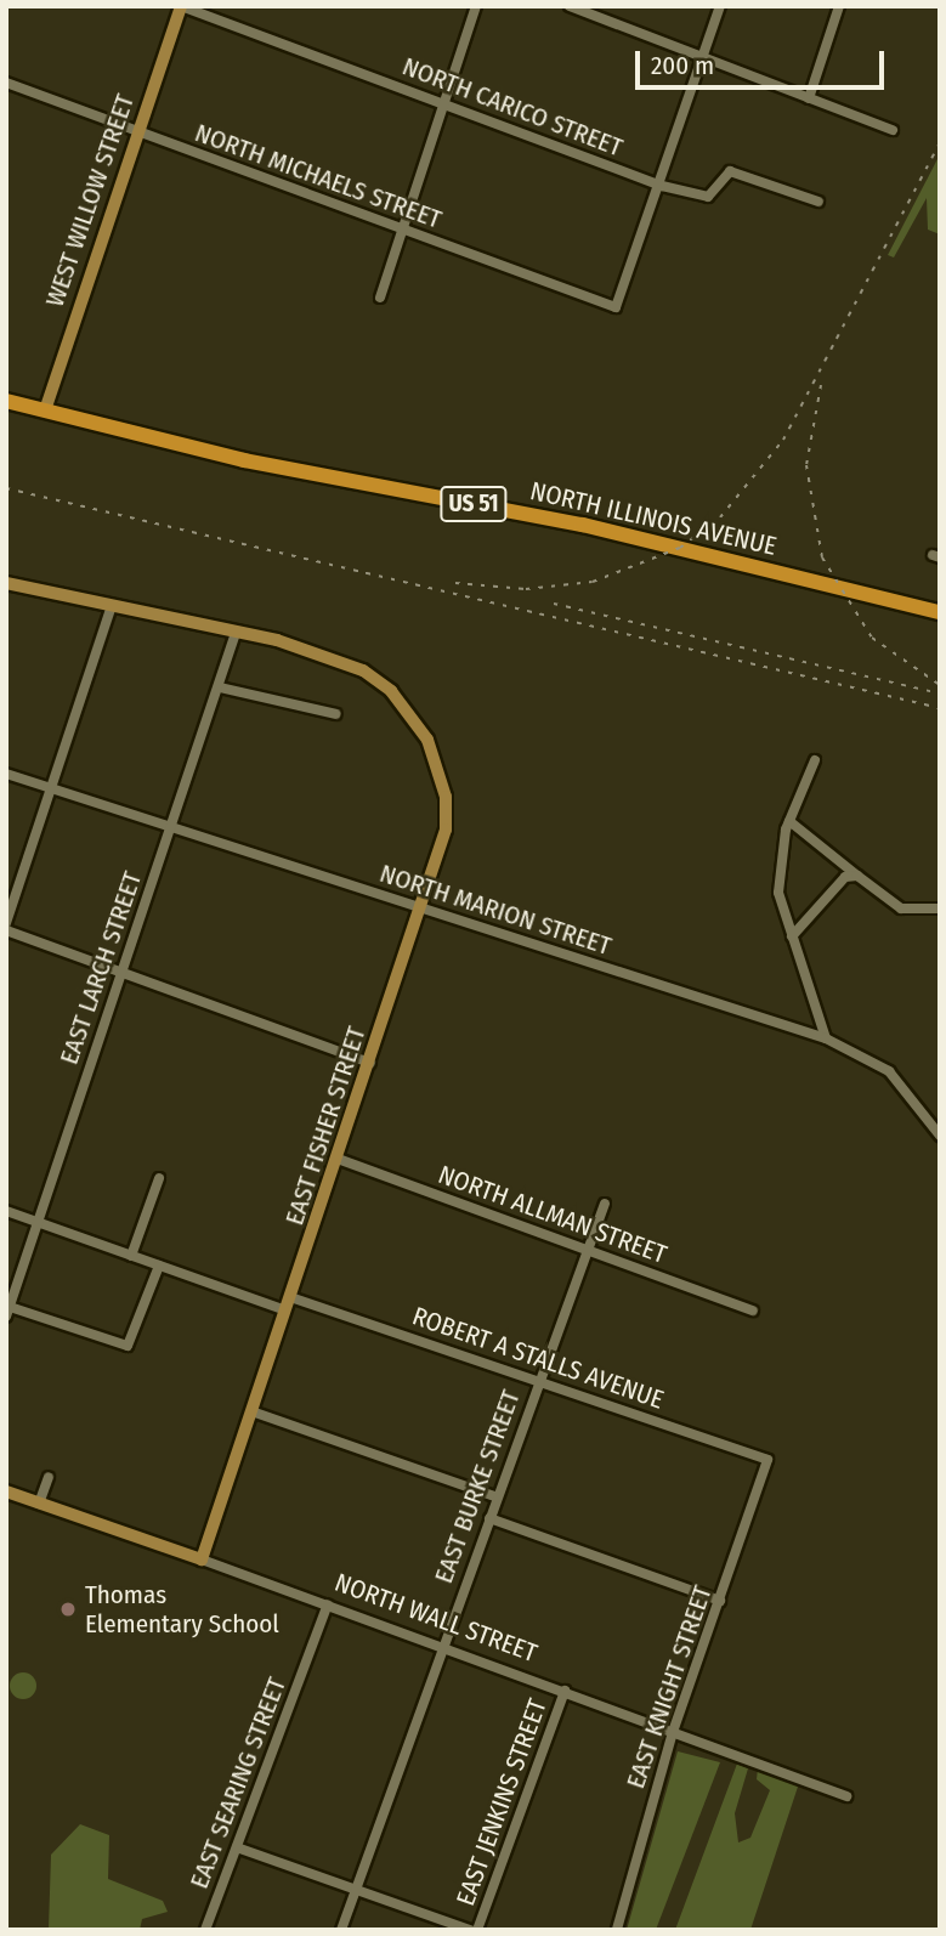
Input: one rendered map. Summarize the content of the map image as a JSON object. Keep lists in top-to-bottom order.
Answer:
{
  "streets": {
    "main road": ["US 51", "NORTH ILLINOIS AVENUE"],
    "street": [
      "NORTH CARICO STREET",
      "NORTH MICHAELS STREET",
      "WEST WILLOW STREET",
      "NORTH MARION STREET",
      "EAST LARCH STREET",
      "EAST FISHER STREET",
      "NORTH ALLMAN STREET",
      "ROBERT A STALLS AVENUE",
      "EAST BURKE STREET",
      "NORTH WALL STREET",
      "EAST KNIGHT STREET",
      "EAST SEARING STREET",
      "EAST JENKINS STREET"
    ]
  },
  "crossings": [
    ["NORTH CARICO STREET", "NORTH MICHAELS STREET"],
    ["NORTH CARICO STREET", "WEST WILLOW STREET"],
    ["NORTH MICHAELS STREET", "WEST WILLOW STREET"],
    ["WEST WILLOW STREET", "NORTH ILLINOIS AVENUE"],
    ["NORTH MARION STREET", "EAST LARCH STREET"],
    ["NORTH MARION STREET", "EAST FISHER STREET"],
    ["EAST LARCH STREET", "EAST FISHER STREET"],
    ["EAST FISHER STREET", "NORTH ALLMAN STREET"],
    ["EAST FISHER STREET", "ROBERT A STALLS AVENUE"],
    ["EAST FISHER STREET", "NORTH WALL STREET"],
    ["NORTH ALLMAN STREET", "EAST BURKE STREET"],
    ["ROBERT A STALLS AVENUE", "EAST BURKE STREET"],
    ["ROBERT A STALLS AVENUE", "EAST KNIGHT STREET"],
    ["EAST BURKE STREET", "NORTH WALL STREET"],
    ["NORTH WALL STREET", "EAST KNIGHT STREET"],
    ["NORTH WALL STREET", "EAST SEARING STREET"],
    ["NORTH WALL STREET", "EAST JENKINS STREET"]
  ],
  "places": ["Thomas Elementary School"],
  "scale_bar": "200 m"
}
